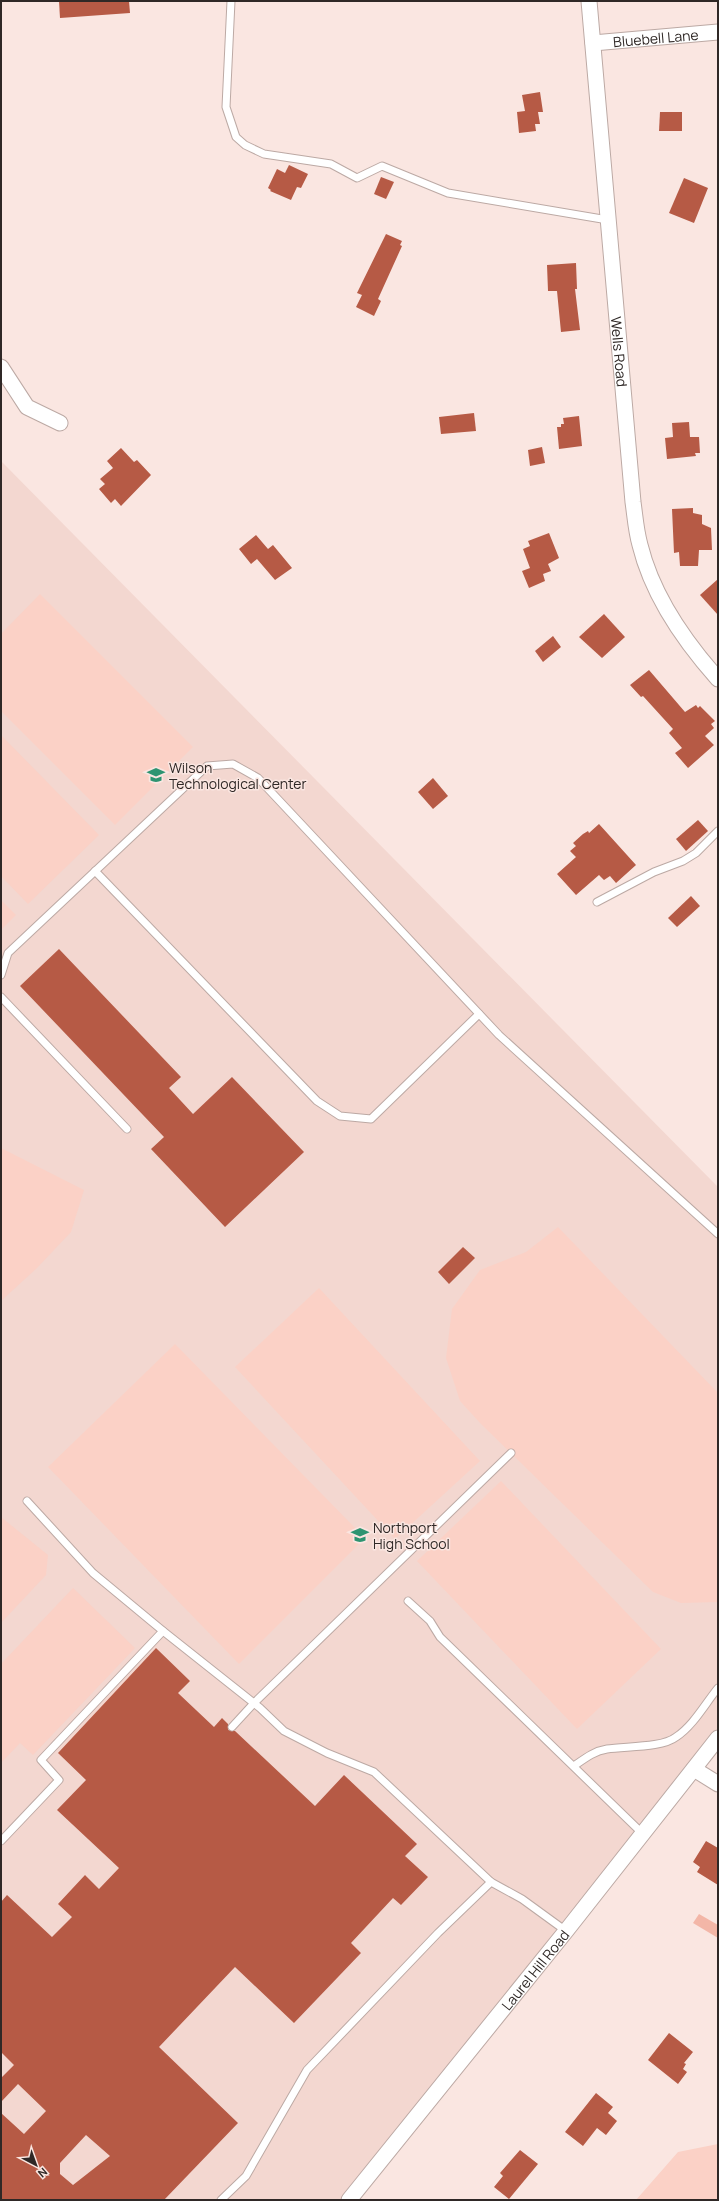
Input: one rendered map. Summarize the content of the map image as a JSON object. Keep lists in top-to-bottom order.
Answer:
{
  "streets": {
    "street": ["Bluebell Lane", "Wells Road", "Laurel Hill Road"]
  },
  "crossings": [
    ["Bluebell Lane", "Wells Road"]
  ],
  "places": {
    "school or university": ["Wilson Technological Center", "Northport High School"]
  },
  "north": "bottom right"
}
